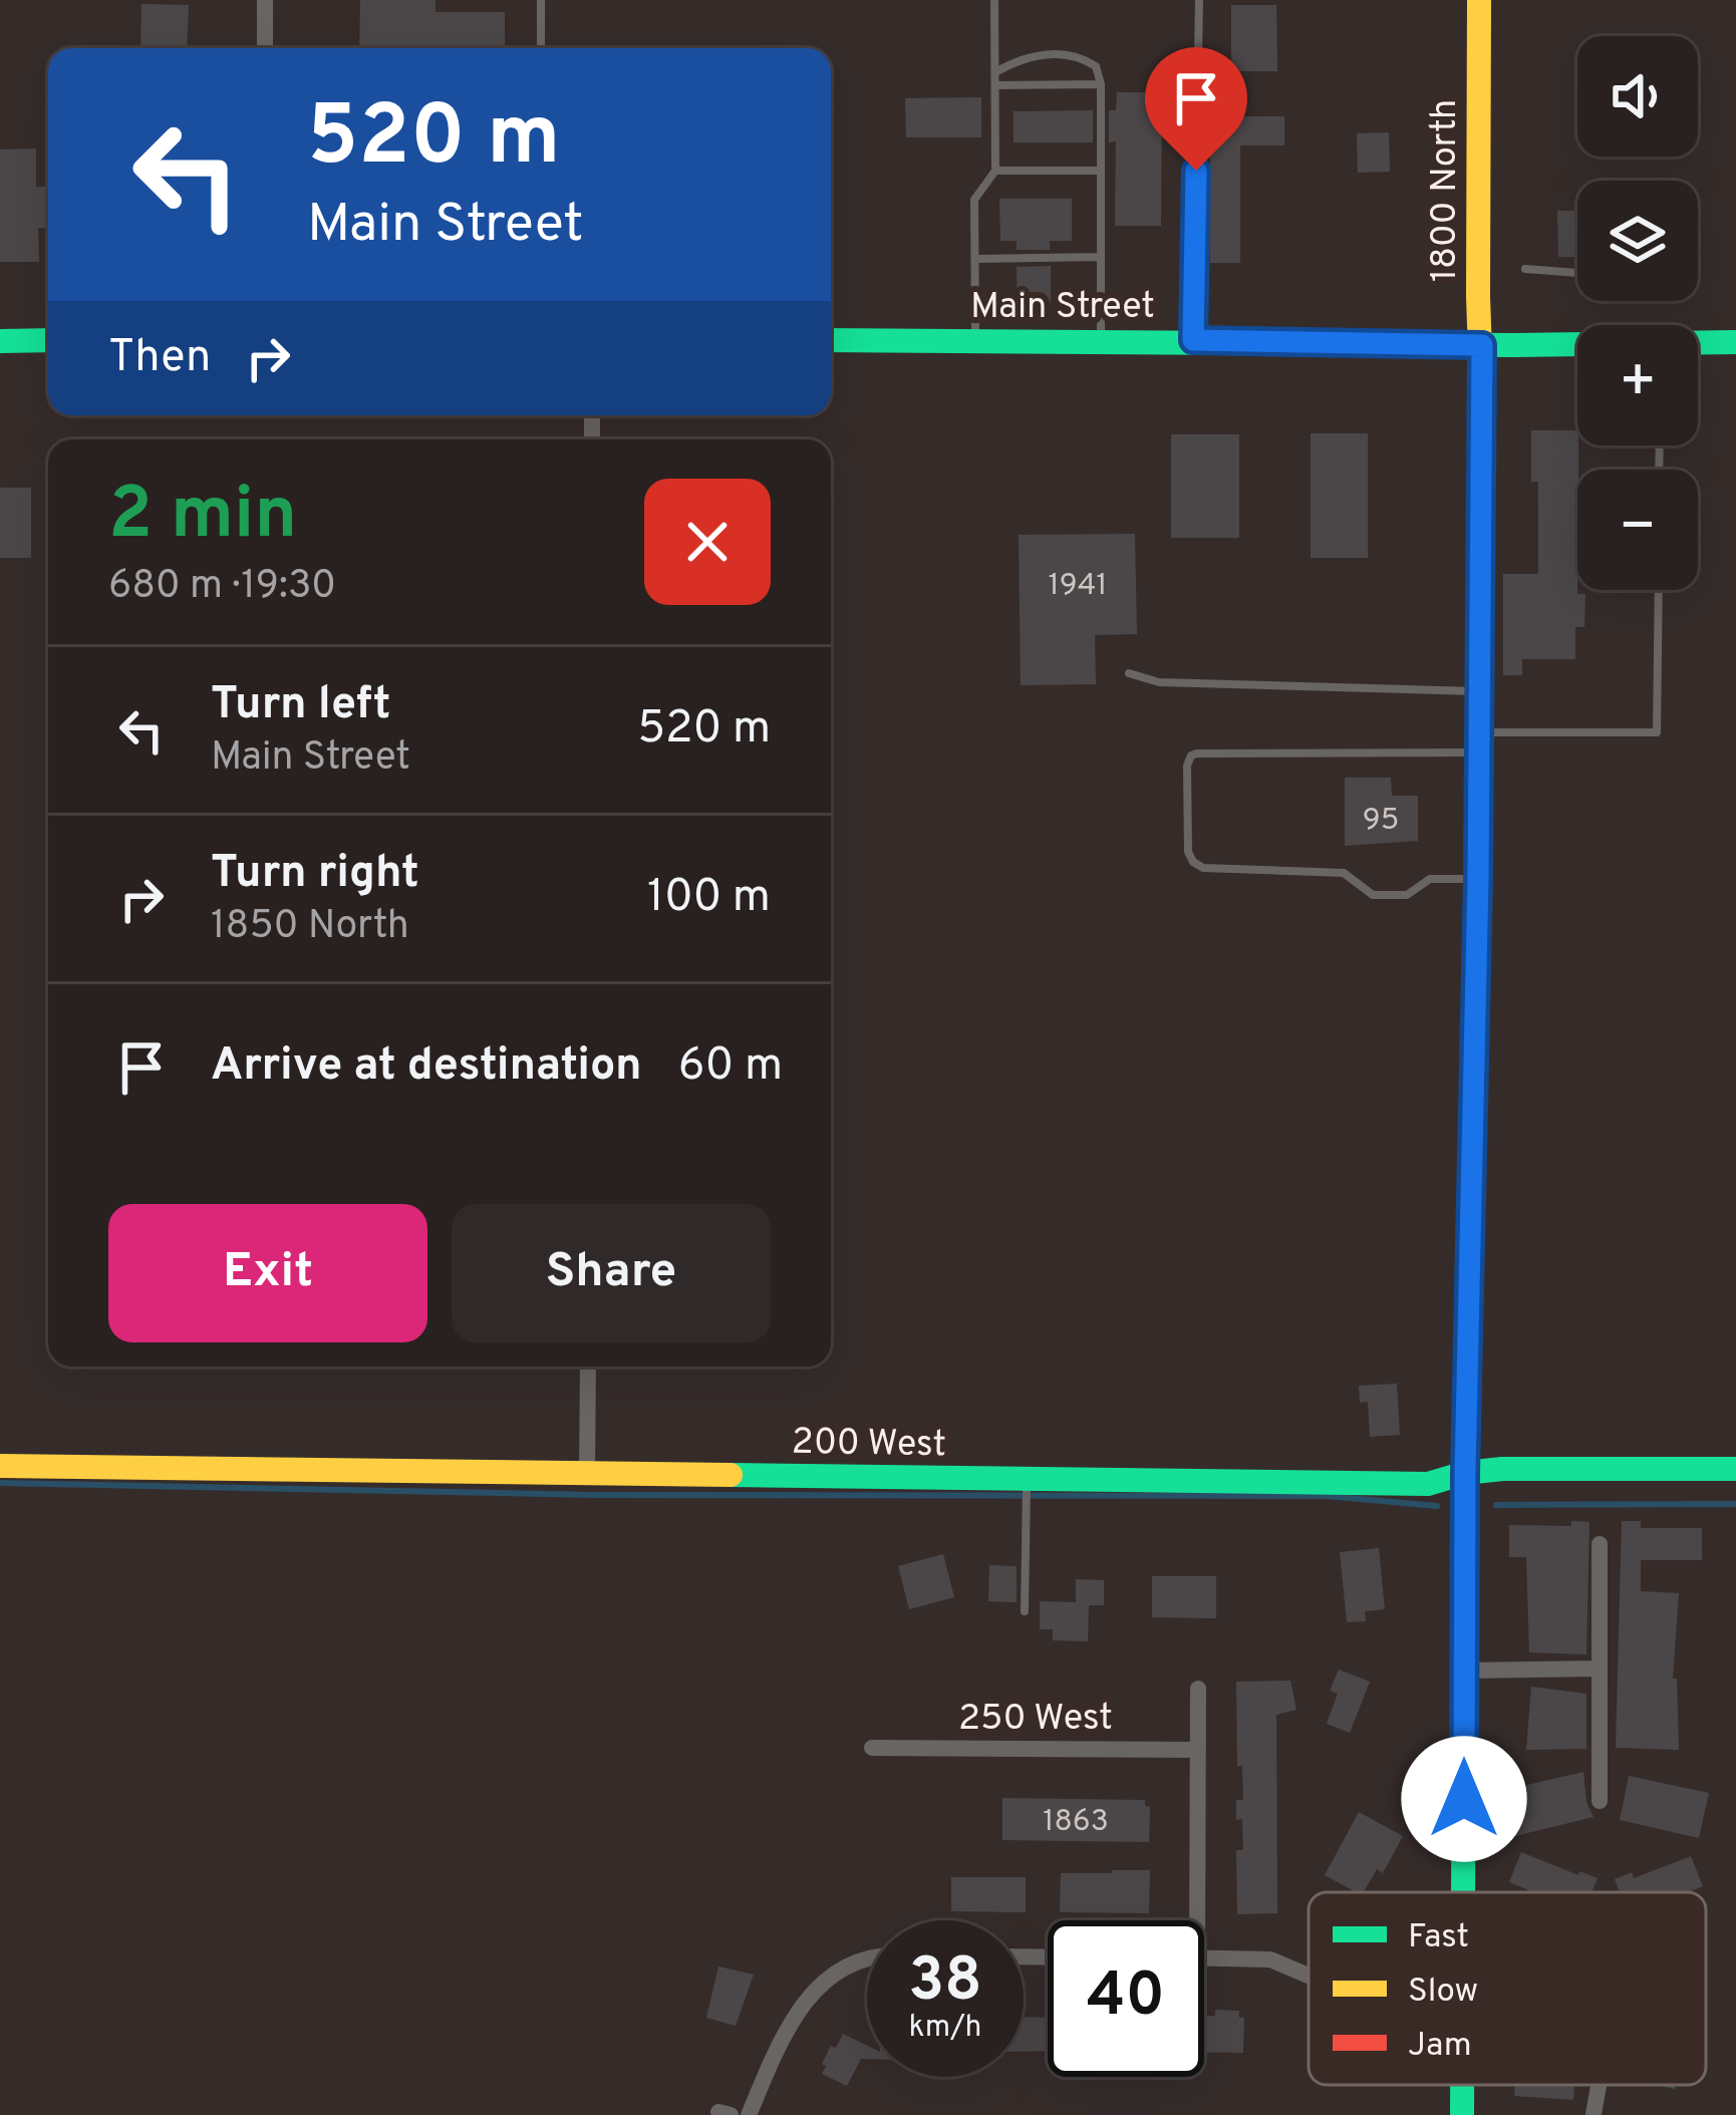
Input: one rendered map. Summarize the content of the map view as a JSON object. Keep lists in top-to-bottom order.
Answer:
{
  "streets": {
    "street": [
      "1800 North",
      "Main Street",
      "200 West",
      "250 West"
    ]
  },
  "crossings": [
    ["1800 North", "Main Street"],
    ["1800 North", "200 West"]
  ],
  "house_numbers": ["1941", "95", "1863"],
  "legend": ["Fast", "Slow", "Jam"],
  "page": {
    "map_buttons": ["+", "−"],
    "turn": ["520 m", "Main Street"],
    "then": "Then",
    "heading": ["2 min", "680 m · 19:30"],
    "list": [
      {
        "name": "Turn left",
        "note": "Main Street",
        "value": "520 m"
      },
      {
        "name": "Turn right",
        "note": "1850 North",
        "value": "100 m"
      },
      {
        "name": "Arrive at destination",
        "value": "60 m"
      }
    ],
    "buttons": ["Exit", "Share"],
    "speed": "38 km/h",
    "limit": "40"
  }
}
